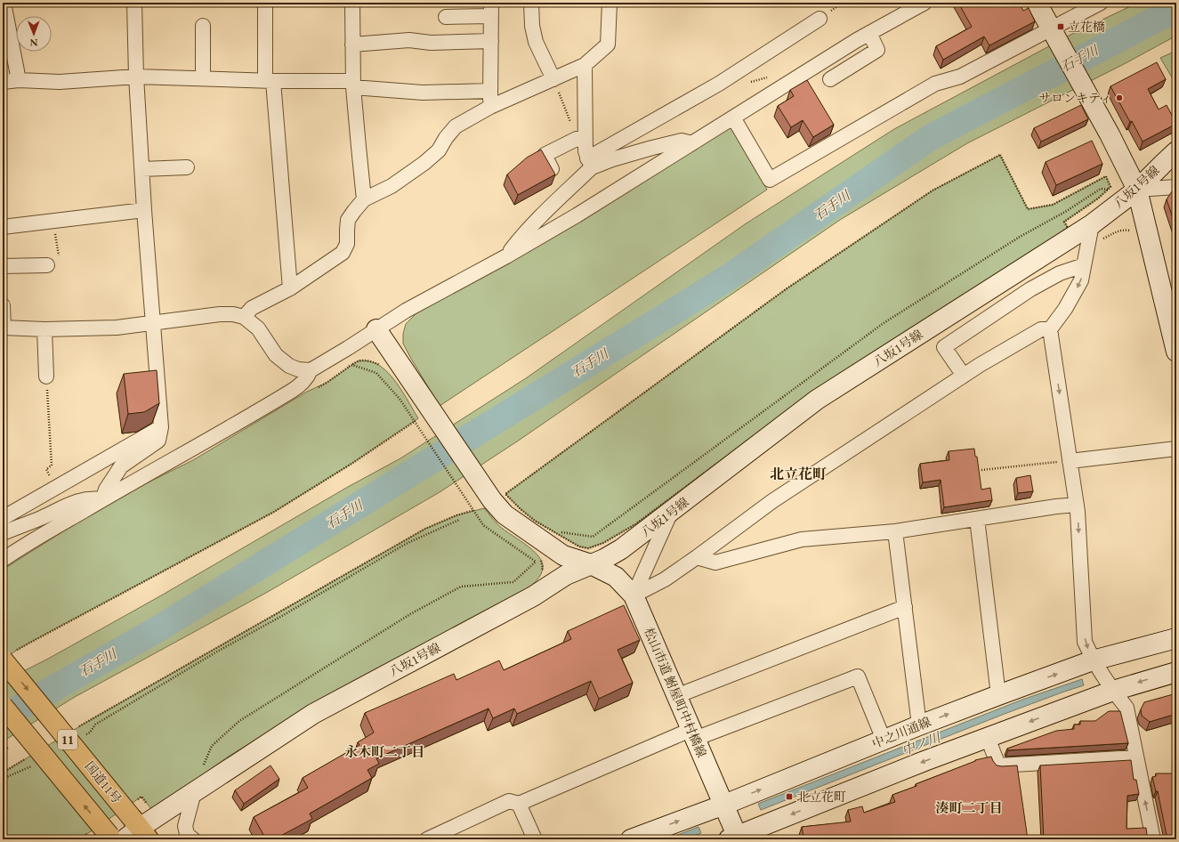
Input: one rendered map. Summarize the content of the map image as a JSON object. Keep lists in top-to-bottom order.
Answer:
{
  "streets": {
    "highway": ["11", "国道11号"],
    "street": ["八坂1号線", "松山市道 鮒屋町中村橋線", "中之川通線"]
  },
  "crossings": [
    ["八坂1号線", "松山市道 鮒屋町中村橋線"],
    ["八坂1号線", "11"],
    ["八坂1号線", "国道11号"],
    ["松山市道 鮒屋町中村橋線", "中之川通線"]
  ],
  "districts": ["北立花町", "永木町二丁目", "湊町二丁目"],
  "water": ["石手川", "中ノ川"],
  "places": {
    "transit": ["立花橋", "北立花町"],
    "other": ["サロンキティ"]
  },
  "north": "bottom"
}
